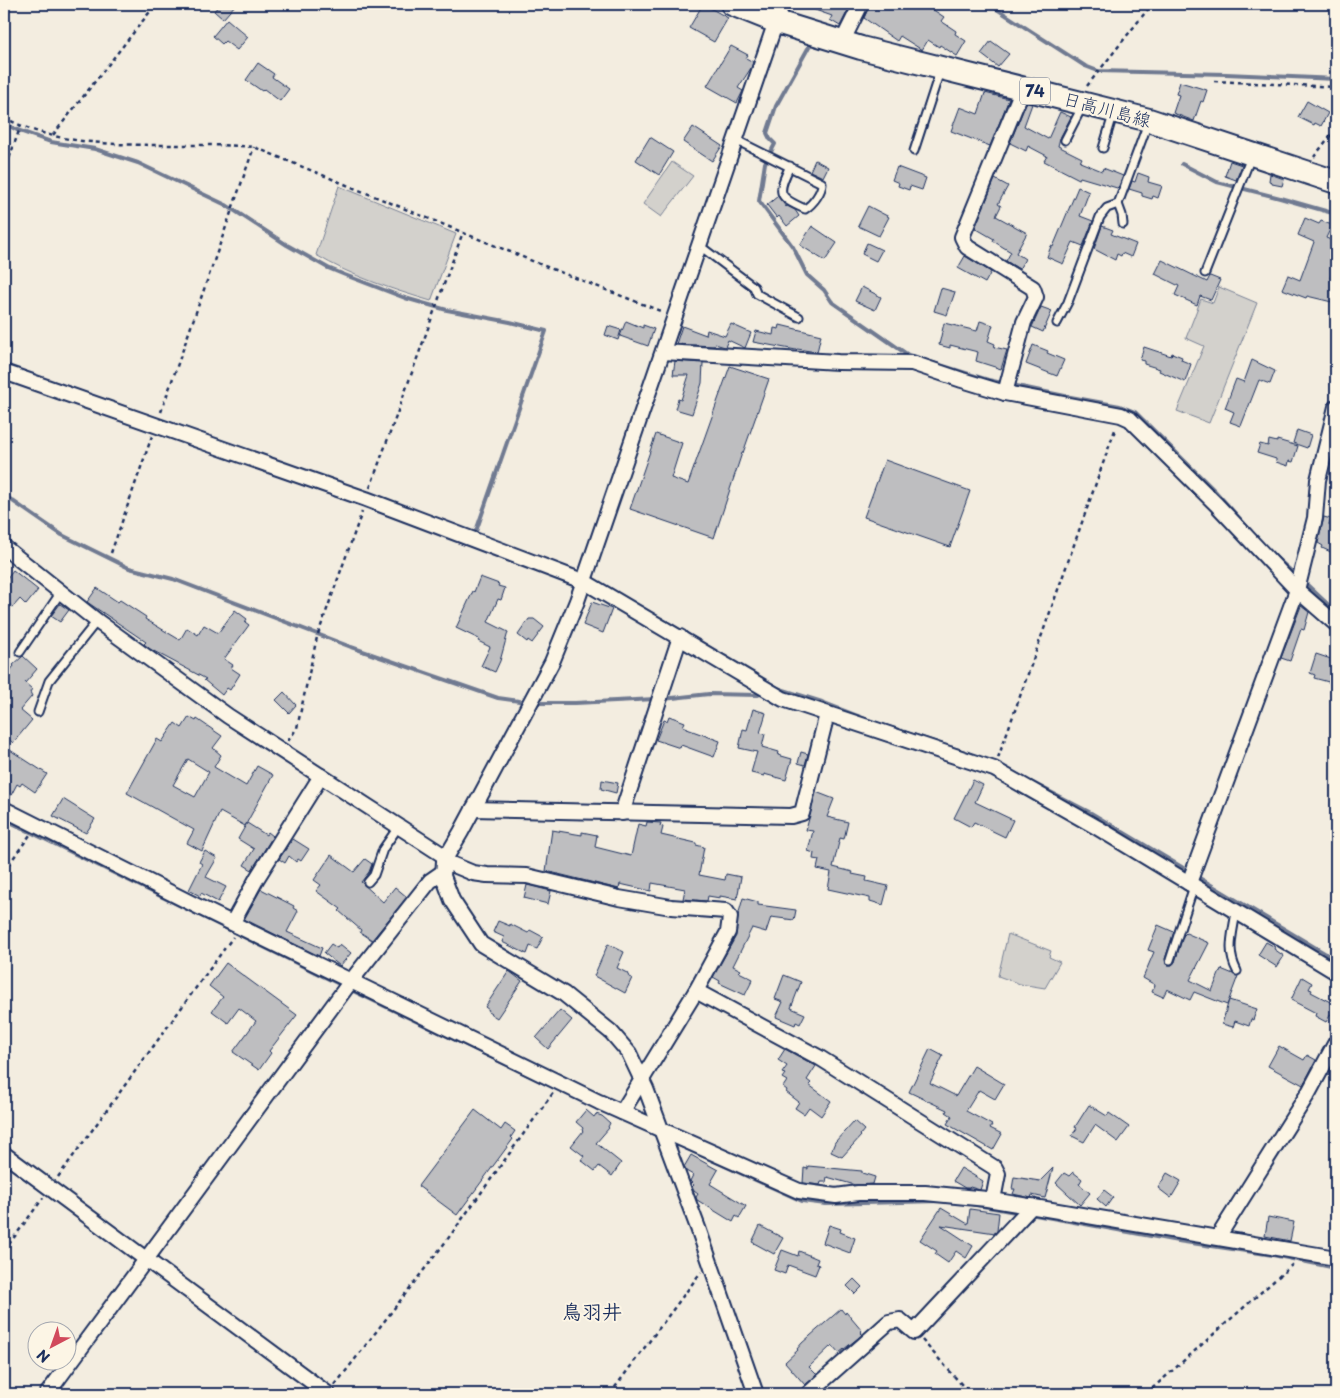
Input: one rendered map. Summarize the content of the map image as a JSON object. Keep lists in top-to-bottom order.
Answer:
{
  "streets": {
    "main road": ["74", "日高川島線"]
  },
  "districts": ["鳥羽井"],
  "north": "bottom left"
}
